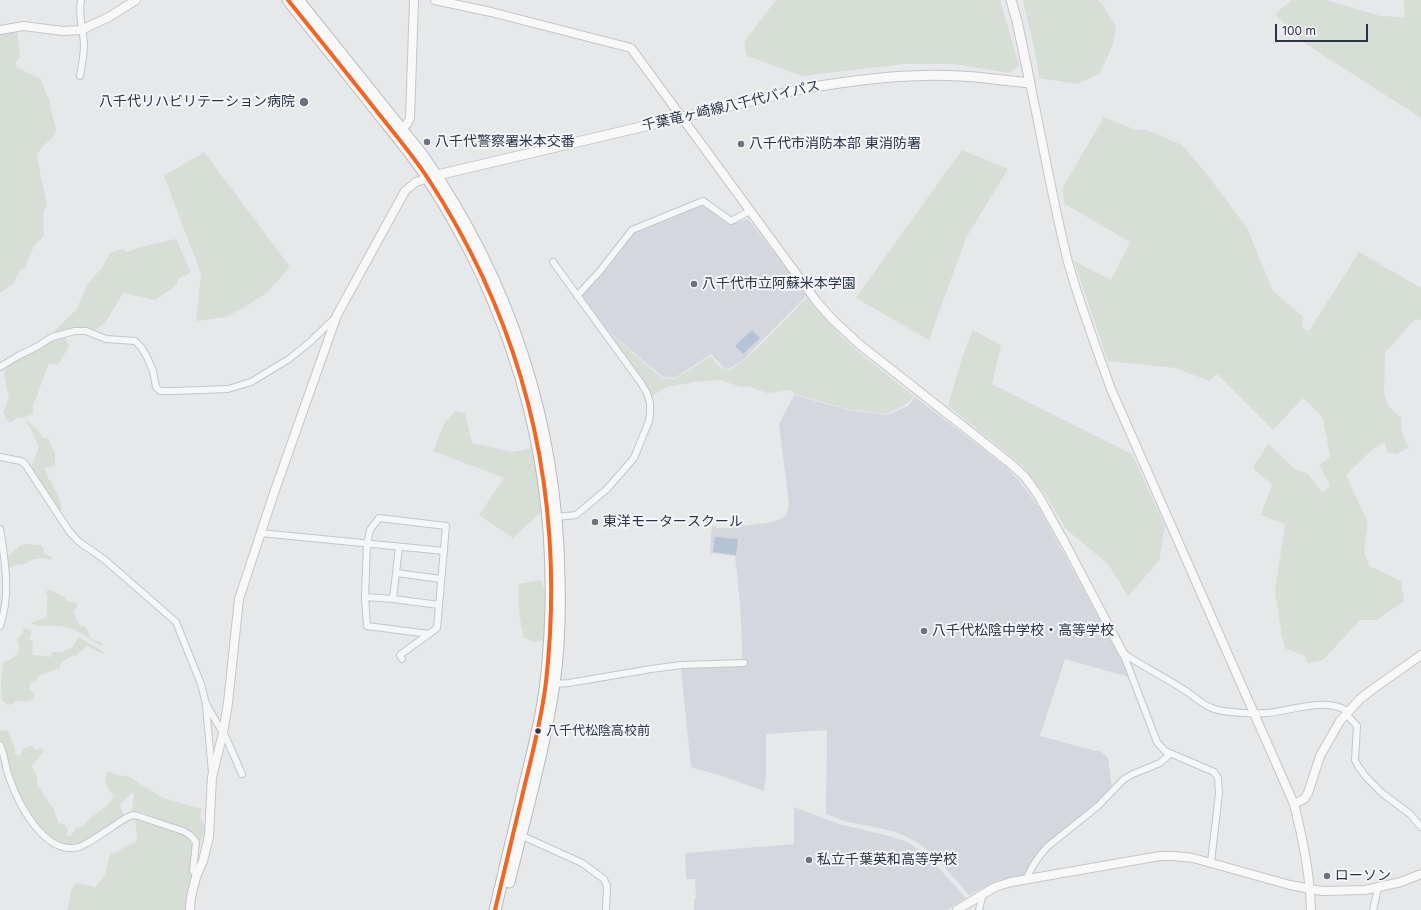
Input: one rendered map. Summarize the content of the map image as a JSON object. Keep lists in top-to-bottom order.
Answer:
{
  "streets": {
    "main road": ["千葉竜ヶ崎線八千代バイパス"]
  },
  "places": [
    "八千代リハビリテーション病院",
    "八千代警察署米本交番",
    "八千代市消防本部 東消防署",
    "八千代市立阿蘇米本学園",
    "東洋モータースクール",
    "八千代松陰中学校・高等学校",
    "八千代松陰高校前",
    "私立千葉英和高等学校",
    "ローソン"
  ],
  "scale_bar": "100 m"
}
